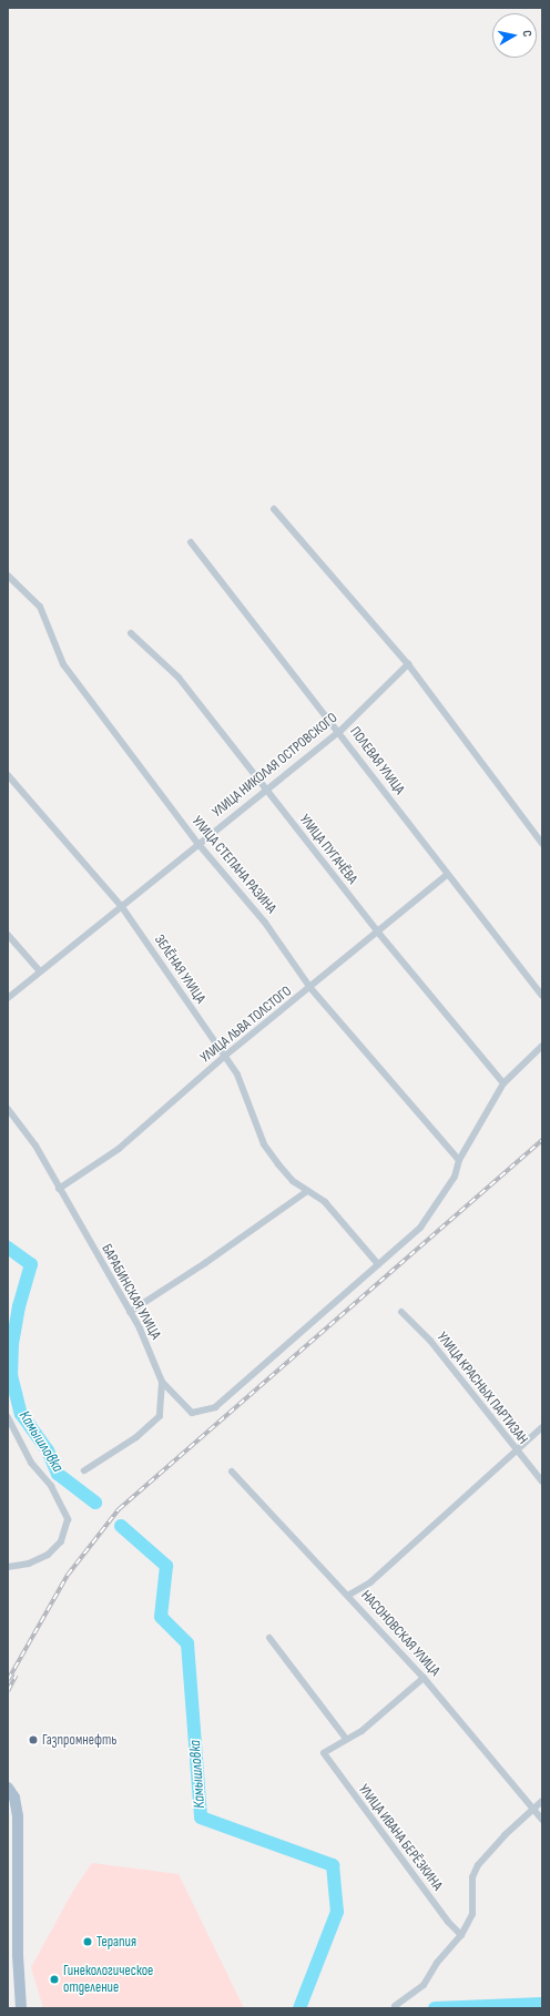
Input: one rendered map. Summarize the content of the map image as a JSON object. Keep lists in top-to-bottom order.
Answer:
{
  "streets": {
    "street": [
      "ПОЛЕВАЯ УЛИЦА",
      "УЛИЦА НИКОЛАЯ ОСТРОВСКОГО",
      "УЛИЦА ПУГАЧЁВА",
      "УЛИЦА СТЕПАНА РАЗИНА",
      "ЗЕЛЁНАЯ УЛИЦА",
      "УЛИЦА ЛЬВА ТОЛСТОГО",
      "БАРАБИНСКАЯ УЛИЦА",
      "УЛИЦА КРАСНЫХ ПАРТИЗАН",
      "НАСОНОВСКАЯ УЛИЦА",
      "УЛИЦА ИВАНА БЕРЁЗКИНА"
    ]
  },
  "crossings": [
    ["ПОЛЕВАЯ УЛИЦА", "УЛИЦА НИКОЛАЯ ОСТРОВСКОГО"],
    ["ПОЛЕВАЯ УЛИЦА", "УЛИЦА ЛЬВА ТОЛСТОГО"],
    ["УЛИЦА НИКОЛАЯ ОСТРОВСКОГО", "УЛИЦА ПУГАЧЁВА"],
    ["УЛИЦА НИКОЛАЯ ОСТРОВСКОГО", "УЛИЦА СТЕПАНА РАЗИНА"],
    ["УЛИЦА НИКОЛАЯ ОСТРОВСКОГО", "ЗЕЛЁНАЯ УЛИЦА"],
    ["УЛИЦА ПУГАЧЁВА", "УЛИЦА ЛЬВА ТОЛСТОГО"],
    ["УЛИЦА СТЕПАНА РАЗИНА", "УЛИЦА ЛЬВА ТОЛСТОГО"],
    ["ЗЕЛЁНАЯ УЛИЦА", "УЛИЦА ЛЬВА ТОЛСТОГО"],
    ["УЛИЦА ЛЬВА ТОЛСТОГО", "БАРАБИНСКАЯ УЛИЦА"]
  ],
  "water": ["Камышловка"],
  "places": ["Газпромнефть", "Терапия", "Гинекологическое отделение"],
  "north": "right"
}
